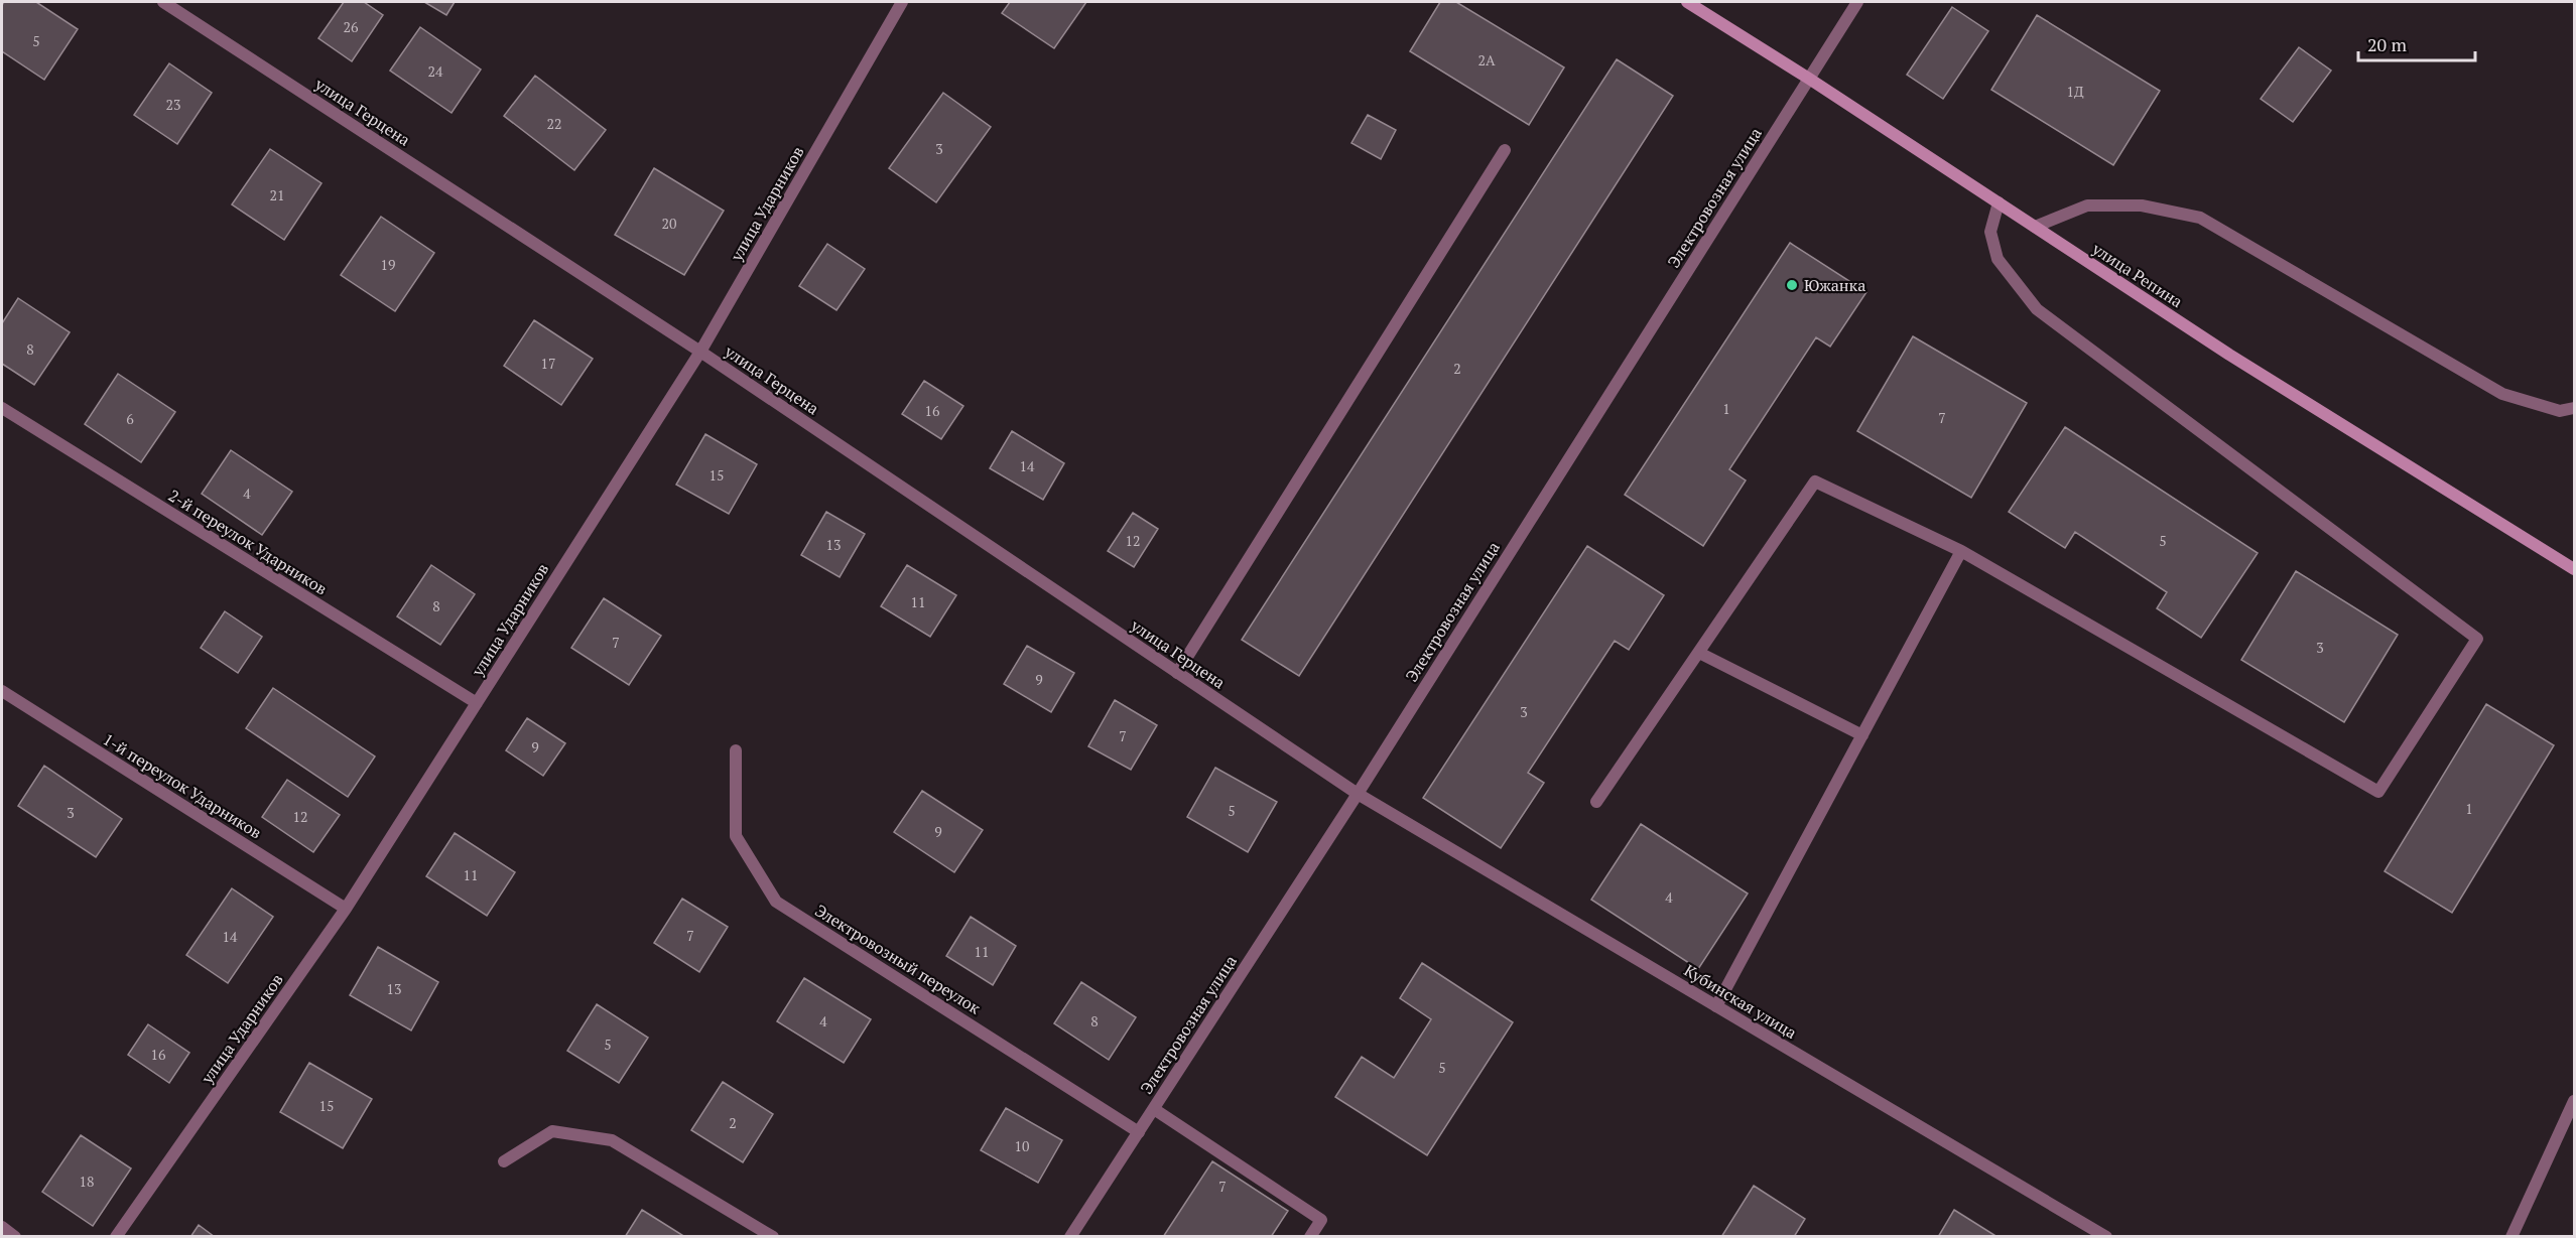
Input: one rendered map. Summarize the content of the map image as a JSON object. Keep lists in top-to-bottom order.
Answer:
{
  "streets": {
    "main road": ["улица Репина"],
    "street": [
      "улица Герцена",
      "Электровозная улица",
      "улица Ударников",
      "2-й переулок Ударников",
      "1-й переулок Ударников",
      "Электровозный переулок",
      "Кубинская улица"
    ]
  },
  "crossings": [
    ["улица Герцена", "Электровозная улица"],
    ["улица Герцена", "улица Ударников"],
    ["улица Герцена", "Кубинская улица"],
    ["Электровозная улица", "улица Репина"],
    ["Электровозная улица", "Электровозный переулок"],
    ["Электровозная улица", "Кубинская улица"],
    ["улица Ударников", "2-й переулок Ударников"],
    ["улица Ударников", "1-й переулок Ударников"]
  ],
  "places": ["Южанка"],
  "house_numbers": [
    "26",
    "5",
    "2А",
    "24",
    "1Д",
    "23",
    "22",
    "3",
    "21",
    "20",
    "19",
    "8",
    "17",
    "2",
    "1",
    "16",
    "7",
    "6",
    "14",
    "15",
    "4",
    "12",
    "5",
    "13",
    "11",
    "8",
    "7",
    "3",
    "9",
    "3",
    "7",
    "9",
    "1",
    "5",
    "3",
    "12",
    "9",
    "11",
    "4",
    "7",
    "14",
    "11",
    "13",
    "4",
    "8",
    "5",
    "16",
    "5",
    "15",
    "2",
    "10",
    "18",
    "7"
  ],
  "scale_bar": "20 m"
}
